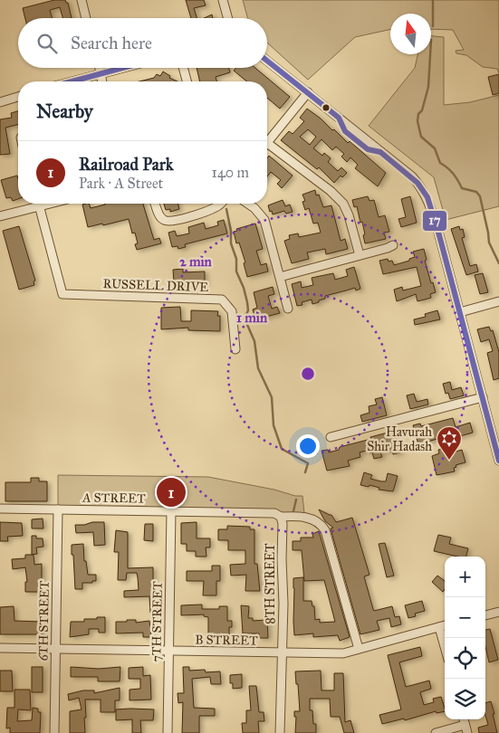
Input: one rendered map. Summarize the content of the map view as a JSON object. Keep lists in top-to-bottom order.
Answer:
{
  "streets": {
    "street": [
      "RUSSELL DRIVE",
      "A STREET",
      "8TH STREET",
      "6TH STREET",
      "7TH STREET",
      "B STREET"
    ]
  },
  "crossings": [
    ["A STREET", "8TH STREET"],
    ["A STREET", "6TH STREET"],
    ["A STREET", "7TH STREET"],
    ["A STREET", "B STREET"],
    ["8TH STREET", "B STREET"],
    ["6TH STREET", "B STREET"],
    ["7TH STREET", "B STREET"]
  ],
  "places": {
    "synagogue": ["Havurah Shir Hadash"]
  },
  "lines": ["transit line 17"],
  "north": "top",
  "page": {
    "search": "Search here",
    "heading": "Nearby",
    "list": [
      {
        "mark": "1",
        "name": "Railroad Park",
        "note": "Park · A Street",
        "value": "140 m"
      }
    ],
    "pins": "1",
    "map_buttons": ["+", "−"]
  },
  "rings": ["2 min", "1 min"]
}
